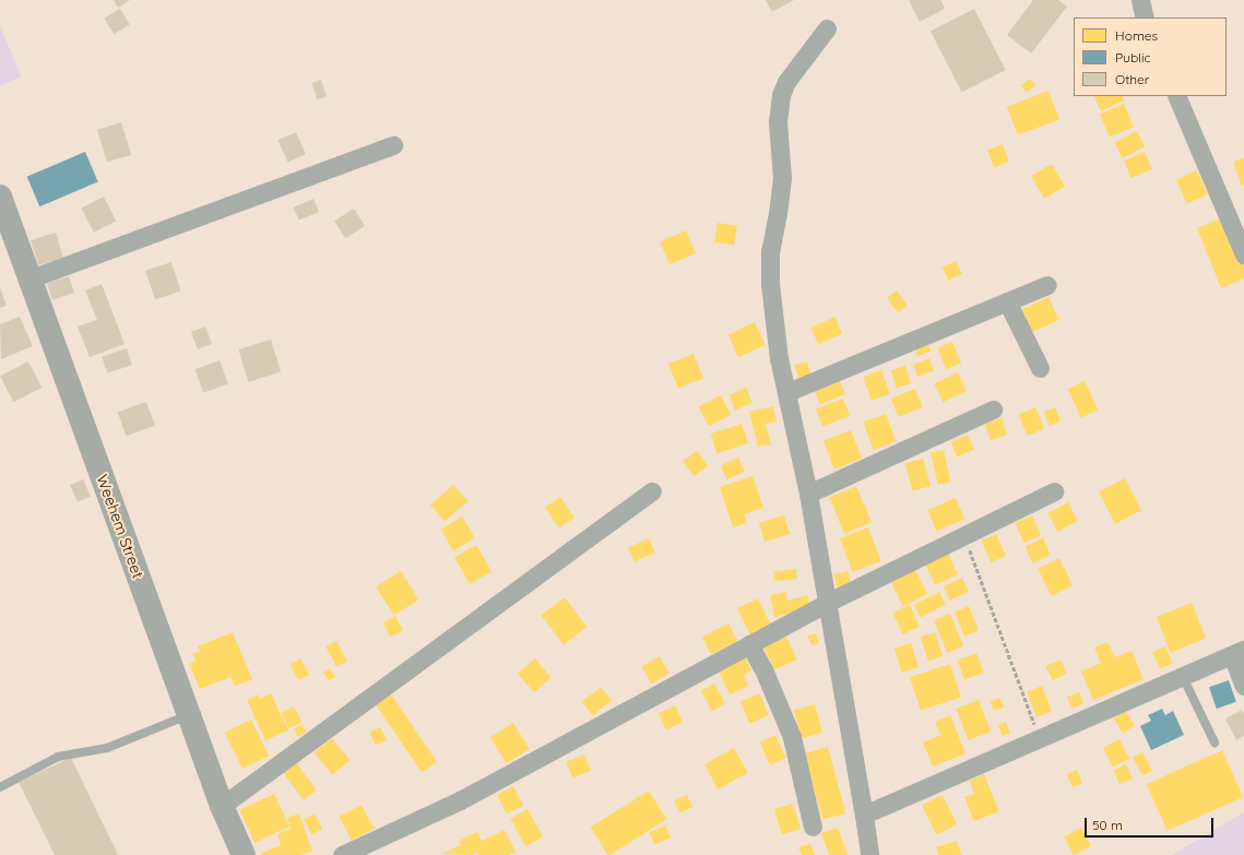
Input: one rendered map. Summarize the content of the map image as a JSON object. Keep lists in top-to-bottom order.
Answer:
{
  "streets": {
    "street": ["Weehem Street"]
  },
  "legend": ["Homes", "Public", "Other"],
  "scale_bar": "50 m"
}
